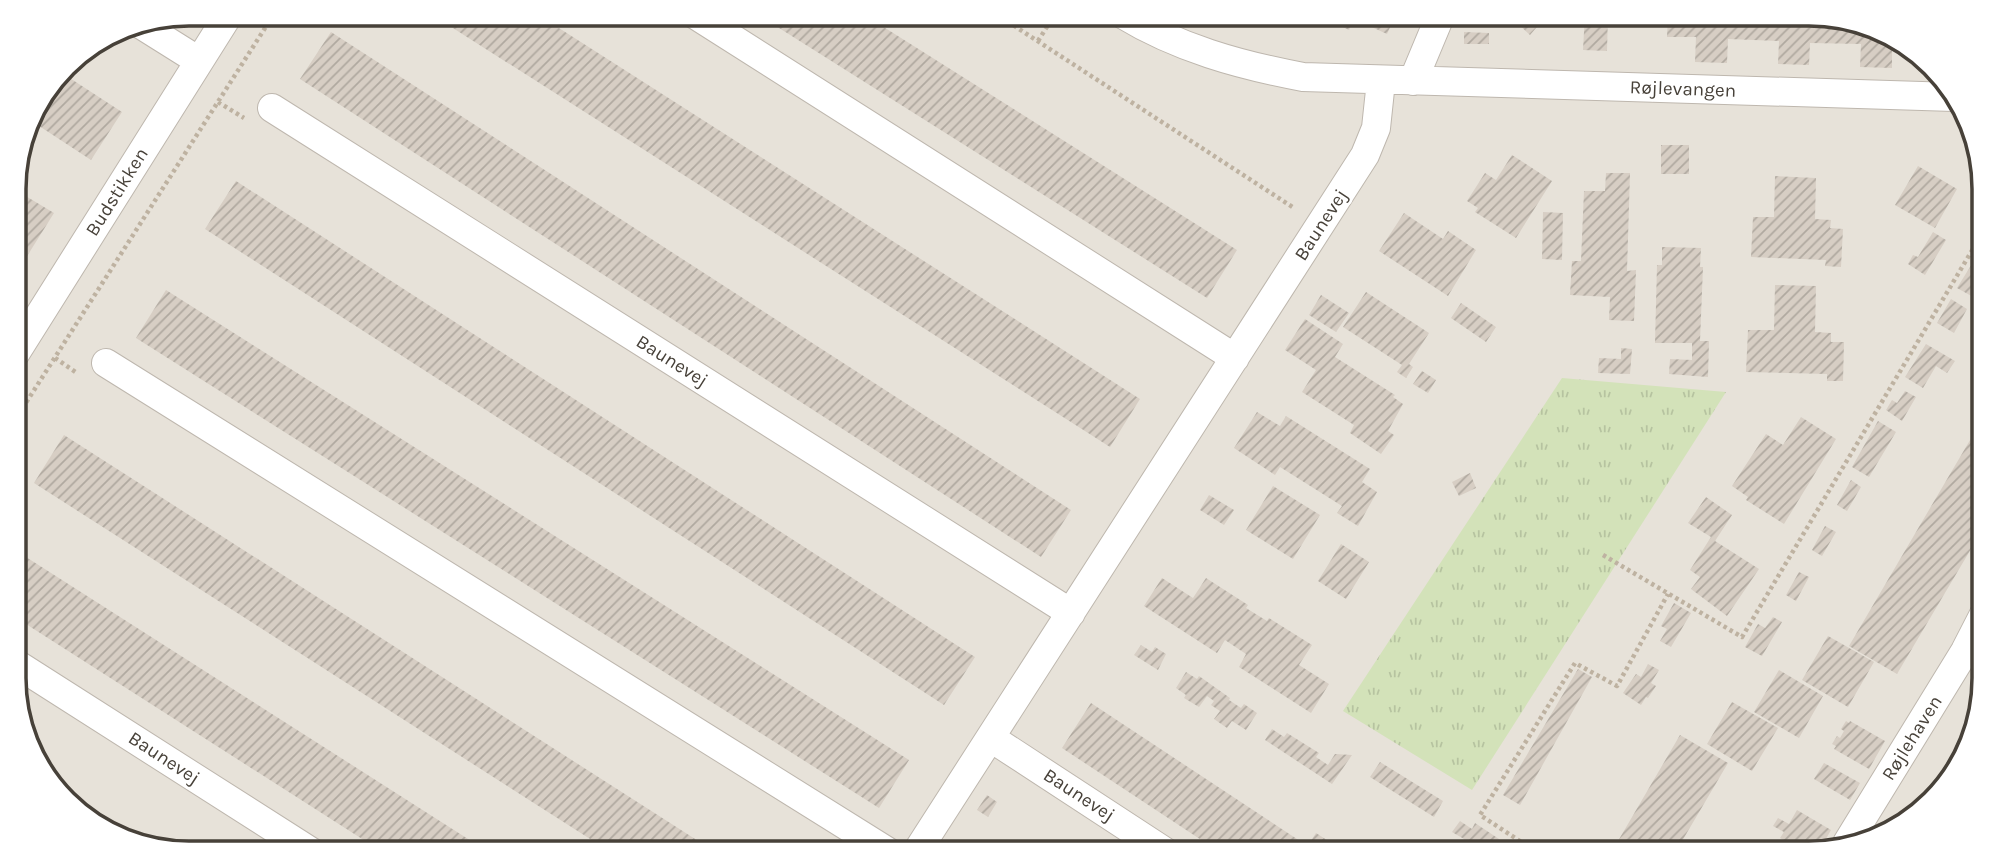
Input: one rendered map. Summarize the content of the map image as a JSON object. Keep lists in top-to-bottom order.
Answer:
{
  "streets": {
    "street": [
      "Røjlevangen",
      "Budstikken",
      "Baunevej",
      "Røjlehaven"
    ]
  },
  "crossings": [
    ["Røjlevangen", "Baunevej"]
  ]
}
